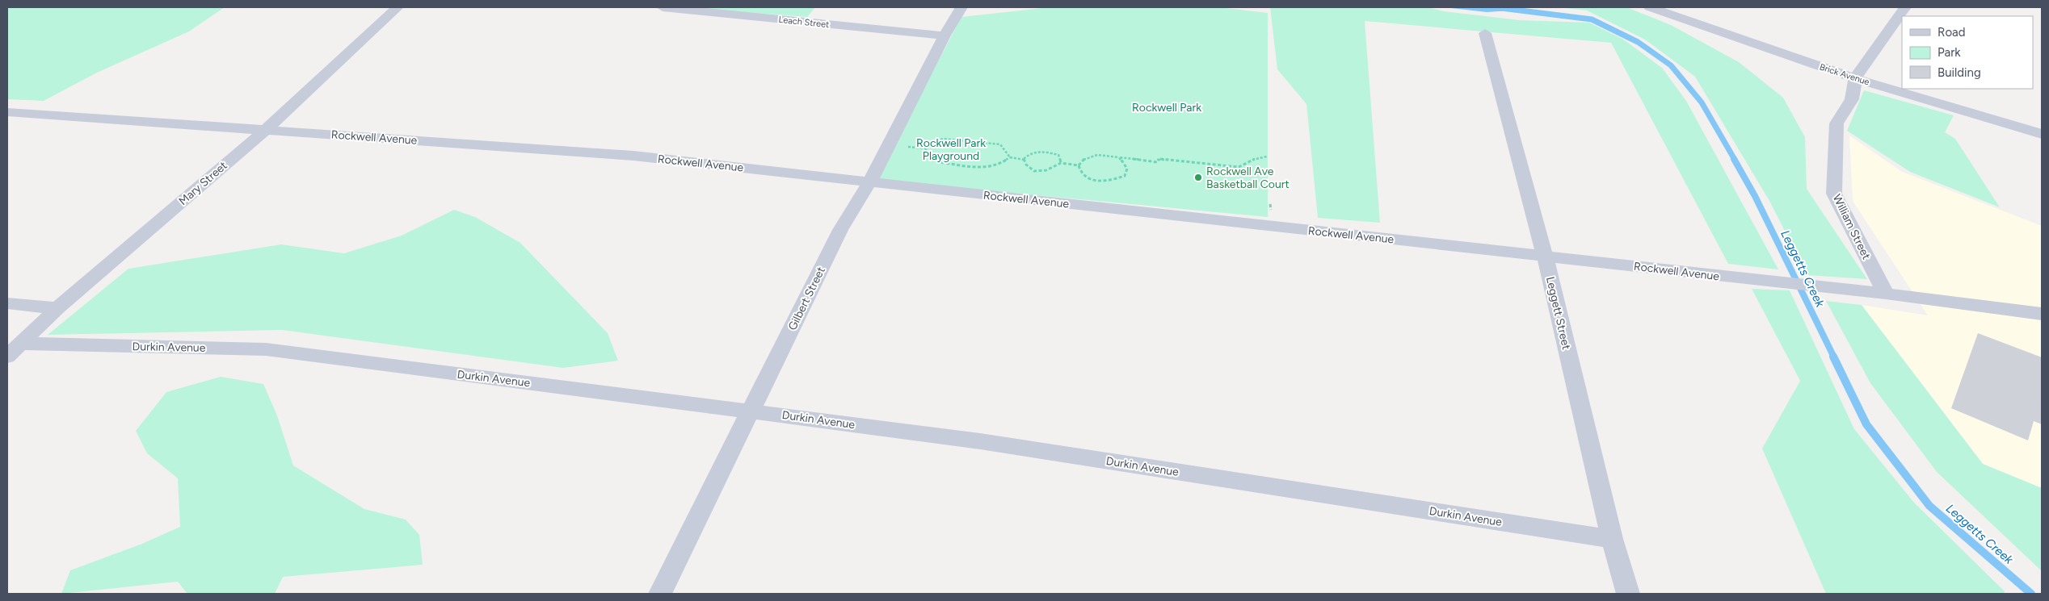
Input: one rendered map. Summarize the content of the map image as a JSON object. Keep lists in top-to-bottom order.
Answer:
{
  "streets": {
    "street": [
      "Leach Street",
      "Brick Avenue",
      "Rockwell Avenue",
      "Mary Street",
      "William Street",
      "Gilbert Street",
      "Leggett Street",
      "Durkin Avenue"
    ]
  },
  "crossings": [
    ["Leach Street", "Gilbert Street"],
    ["Brick Avenue", "William Street"],
    ["Rockwell Avenue", "Mary Street"],
    ["Rockwell Avenue", "William Street"],
    ["Rockwell Avenue", "Gilbert Street"],
    ["Rockwell Avenue", "Leggett Street"],
    ["Mary Street", "Durkin Avenue"],
    ["Gilbert Street", "Durkin Avenue"],
    ["Leggett Street", "Durkin Avenue"]
  ],
  "water": ["Leggetts Creek"],
  "parks": ["Rockwell Park", "Rockwell Park Playground"],
  "places": ["Rockwell Ave Basketball Court"],
  "legend": ["Road", "Park", "Building"]
}
